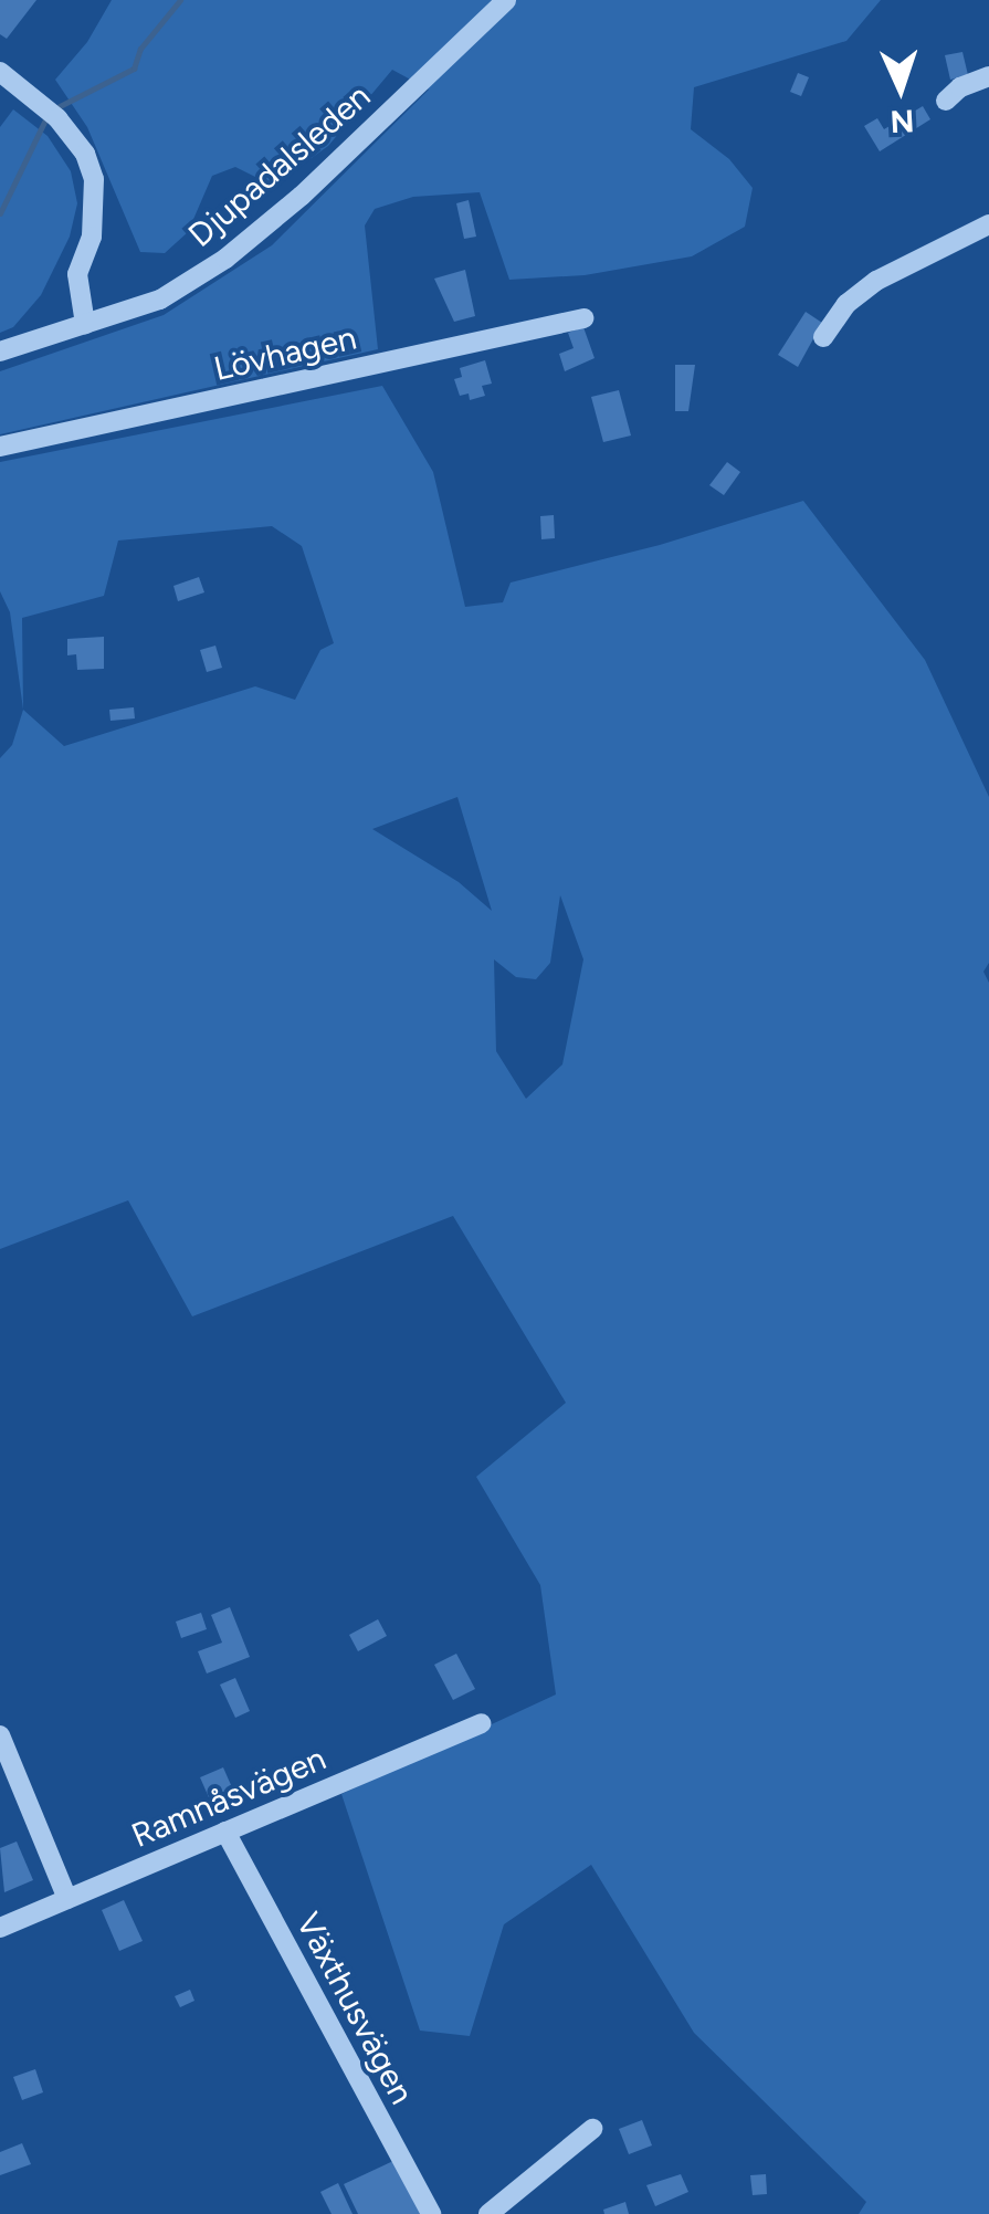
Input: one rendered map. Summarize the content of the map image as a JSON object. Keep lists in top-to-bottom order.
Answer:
{
  "streets": {
    "street": [
      "Djupadalsleden",
      "Lövhagen",
      "Ramnåsvägen",
      "Växthusvägen"
    ]
  },
  "crossings": [
    ["Ramnåsvägen", "Växthusvägen"]
  ],
  "north": "bottom"
}
